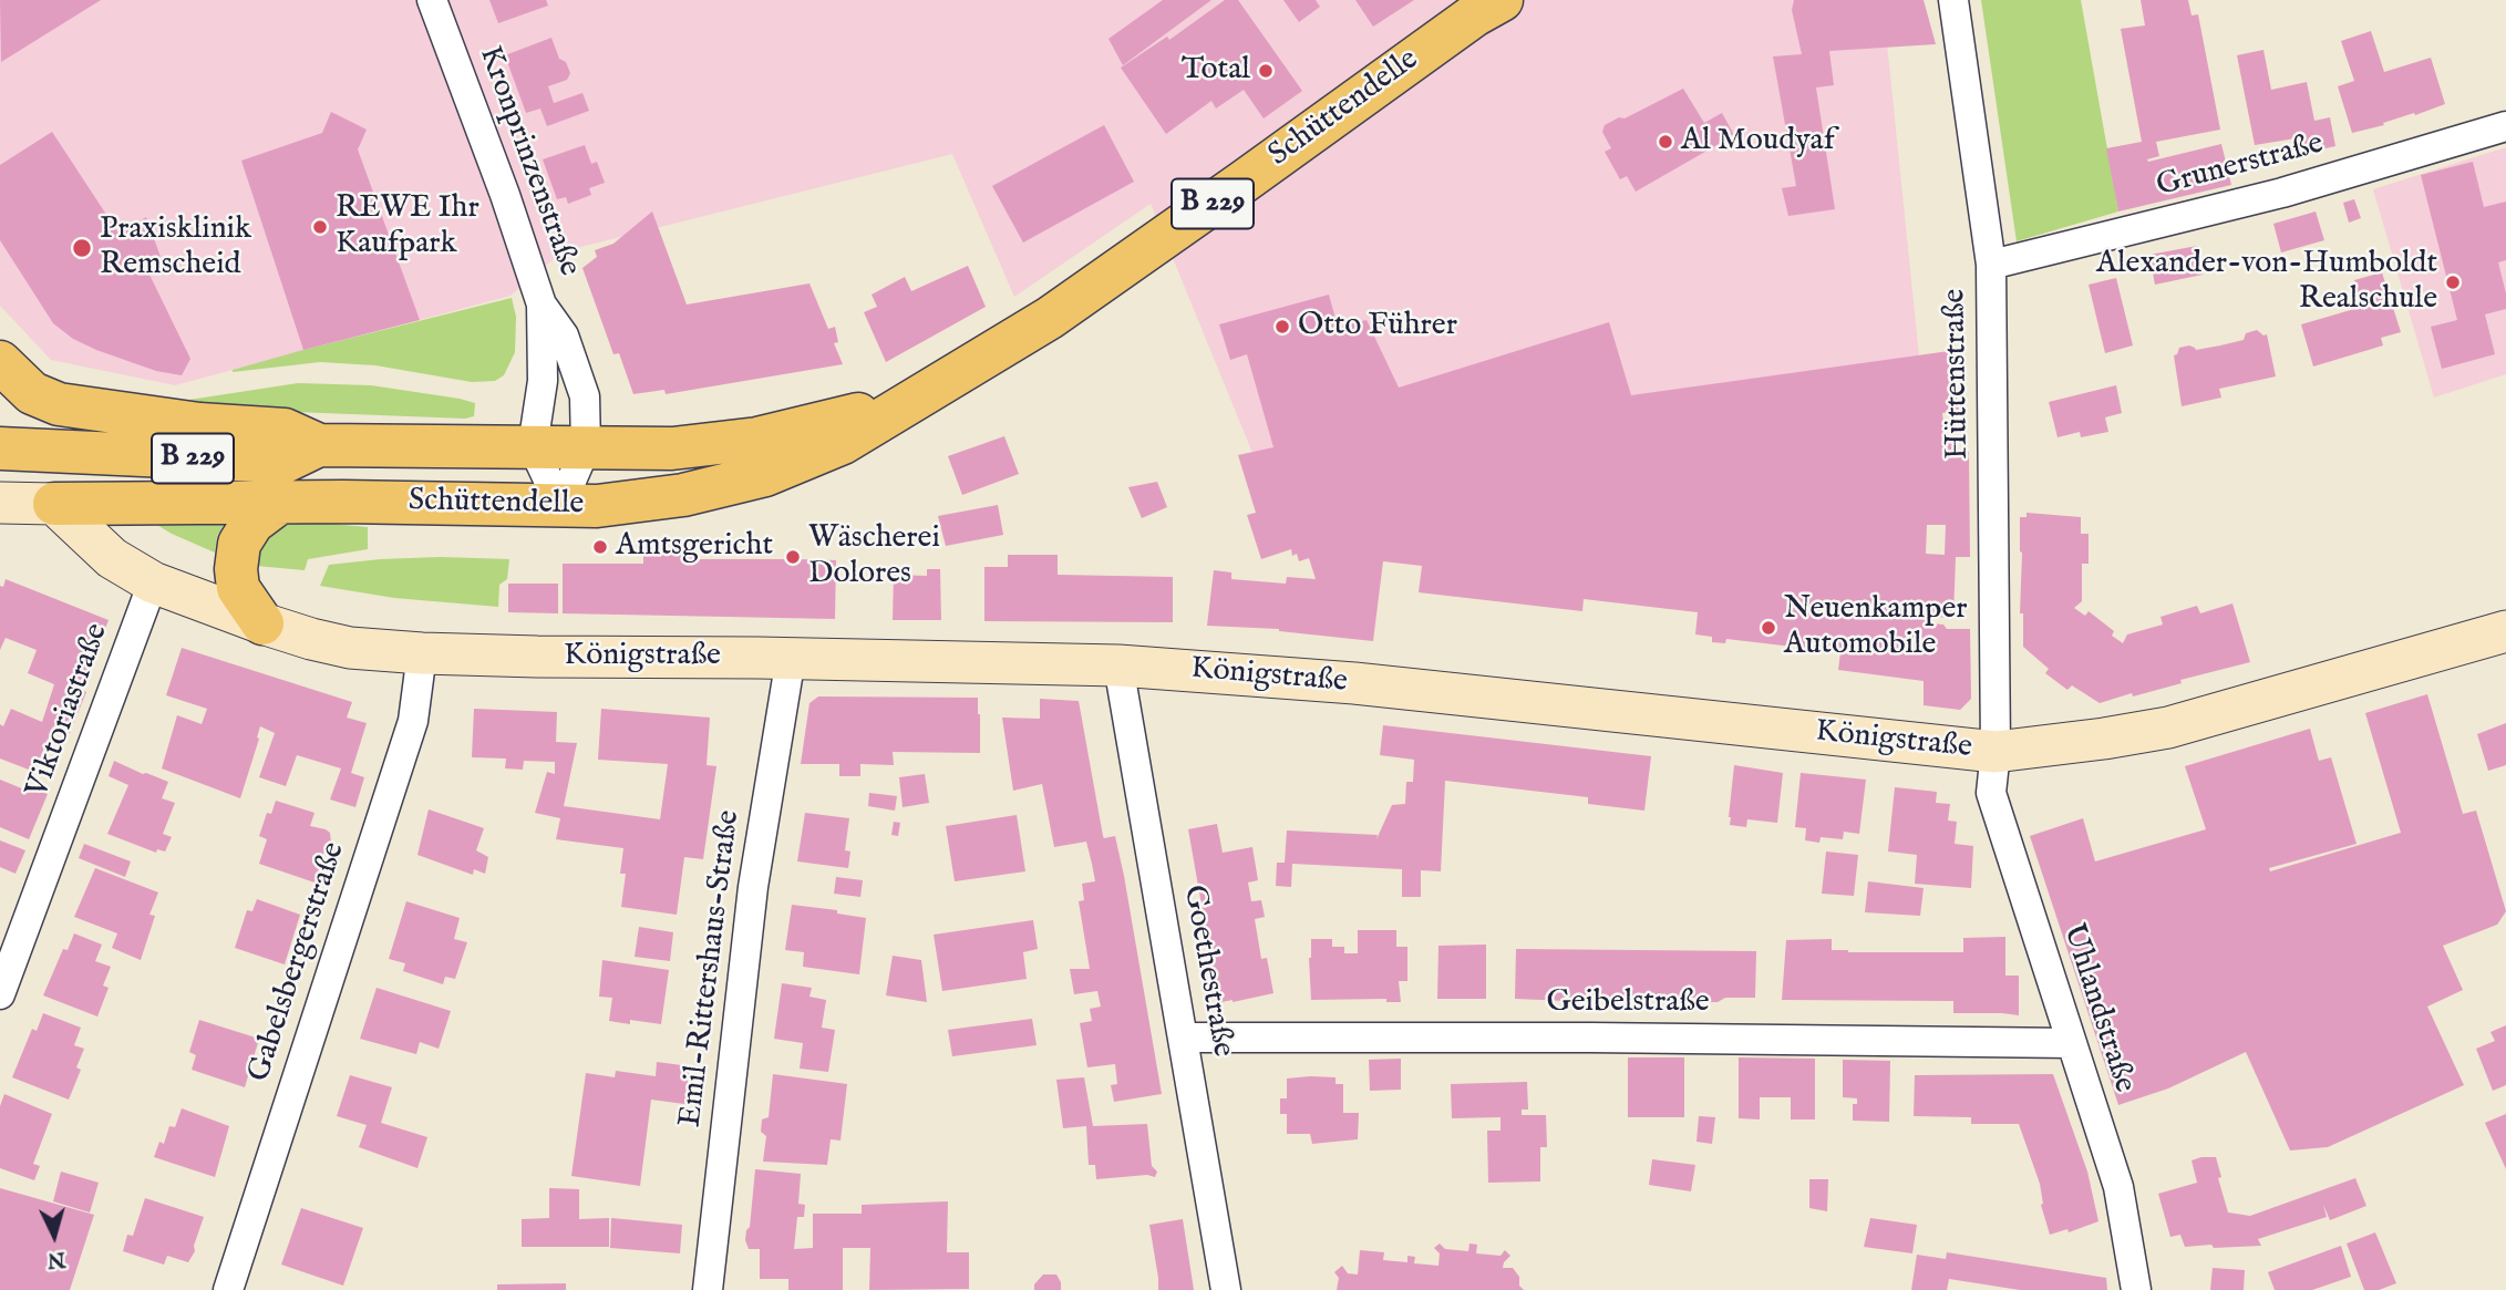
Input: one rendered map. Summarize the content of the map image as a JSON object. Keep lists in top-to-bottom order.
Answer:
{
  "streets": {
    "main road": ["Schüttendelle", "B 229", "Königstraße"],
    "street": [
      "Kronprinzenstraße",
      "Grunerstraße",
      "Hüttenstraße",
      "Viktoriastraße",
      "Gabelsbergerstraße",
      "Emil-Rittershaus-Straße",
      "Goethestraße",
      "Geibelstraße",
      "Uhlandstraße"
    ]
  },
  "crossings": [
    ["Schüttendelle", "Kronprinzenstraße"],
    ["Schüttendelle", "B 229"],
    ["Schüttendelle", "Königstraße"],
    ["Grunerstraße", "Hüttenstraße"],
    ["B 229", "Königstraße"],
    ["Hüttenstraße", "Königstraße"],
    ["Hüttenstraße", "Uhlandstraße"],
    ["Königstraße", "Viktoriastraße"],
    ["Königstraße", "Gabelsbergerstraße"],
    ["Königstraße", "Emil-Rittershaus-Straße"],
    ["Königstraße", "Goethestraße"],
    ["Königstraße", "Uhlandstraße"],
    ["Goethestraße", "Geibelstraße"],
    ["Geibelstraße", "Uhlandstraße"]
  ],
  "places": [
    "Total",
    "Al Moudyaf",
    "REWE Ihr Kaufpark",
    "Praxisklinik Remscheid",
    "Alexander-von-Humboldt Realschule",
    "Otto Führer",
    "Amtsgericht",
    "Wäscherei Dolores",
    "Neuenkamper Automobile"
  ],
  "north": "bottom"
}
